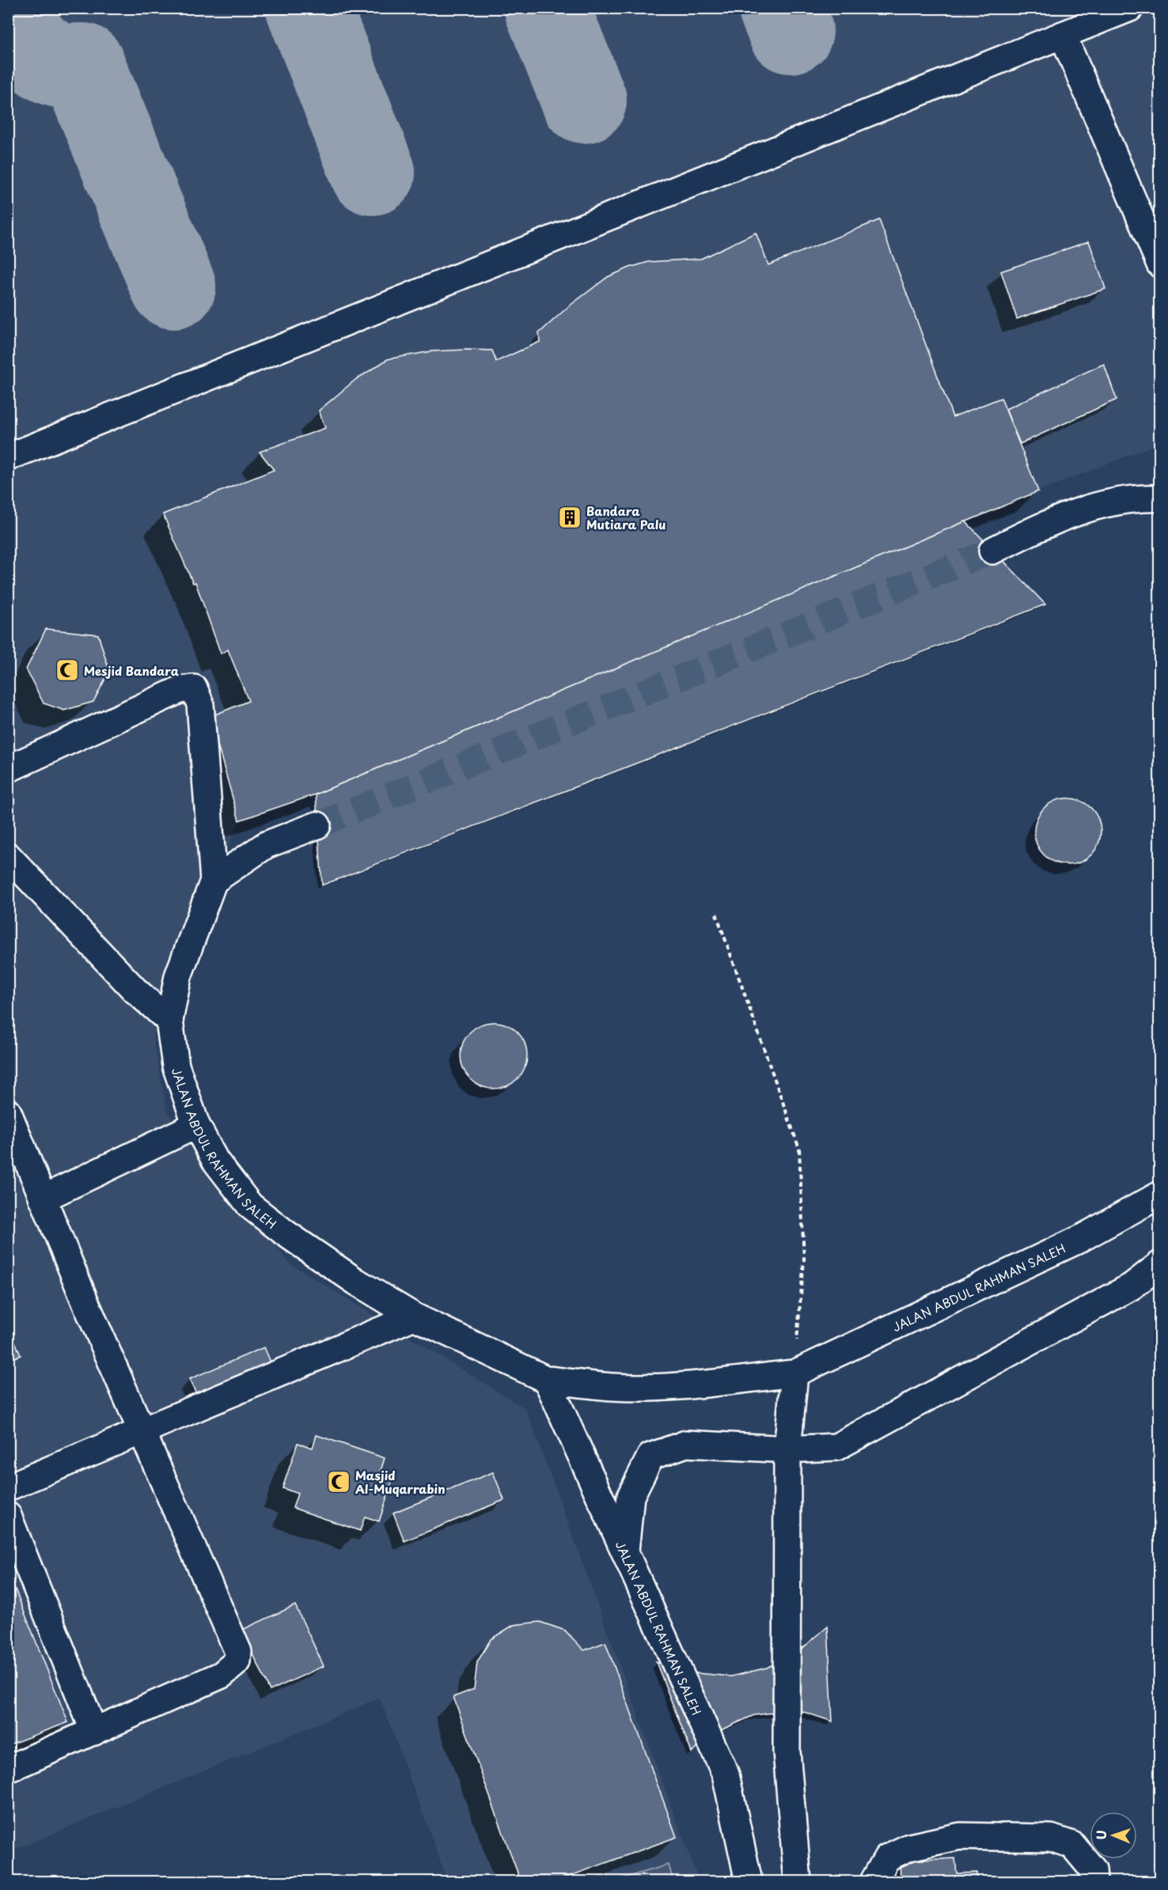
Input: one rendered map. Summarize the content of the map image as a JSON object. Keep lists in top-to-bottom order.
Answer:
{
  "streets": {
    "street": ["JALAN ABDUL RAHMAN SALEH"]
  },
  "places": {
    "building": ["Bandara Mutiara Palu"],
    "mosque": ["Mesjid Bandara", "Masjid Al-Muqarrabin"]
  },
  "north": "left"
}
